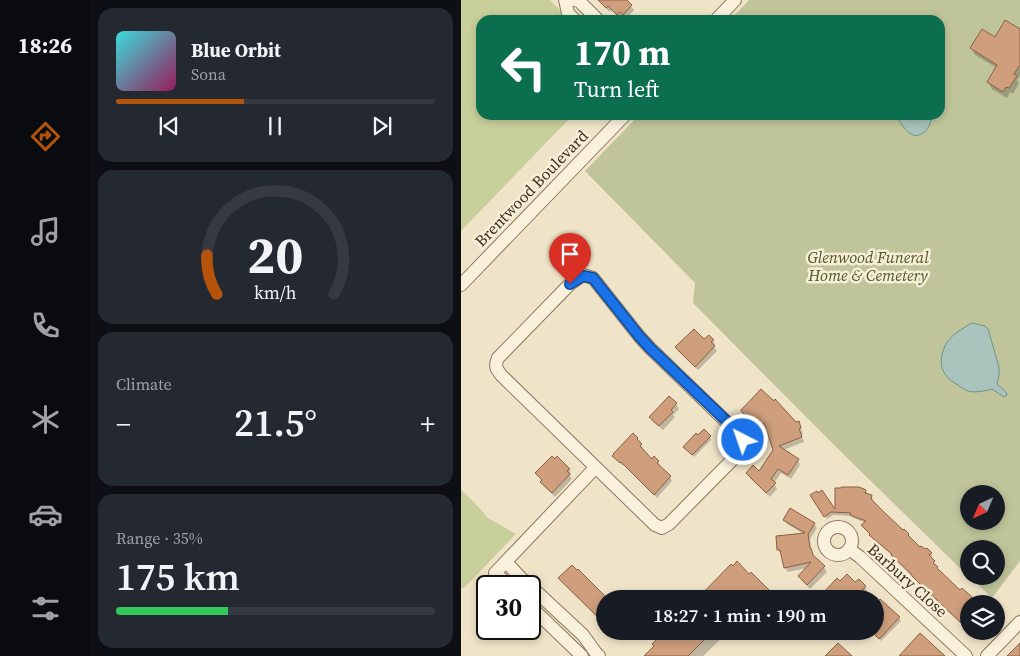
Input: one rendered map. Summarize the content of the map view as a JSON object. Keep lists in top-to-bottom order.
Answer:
{
  "streets": {
    "street": ["Brentwood Boulevard", "Barbury Close"]
  },
  "parks": ["Glenwood Funeral Home & Cemetery"],
  "north": "bottom left",
  "page": {
    "tabs": "18:26",
    "turn": ["170 m", "Turn left"],
    "song": ["Blue Orbit", "Sona"],
    "tile": [
      "Climate",
      ["Range · 35%", "175 km"]
    ],
    "heat": ["−", "21.5°", "+"],
    "limit": "30",
    "trip": "18:27 · 1 min · 190 m",
    "gauge": ["20", "km/h"]
  }
}
